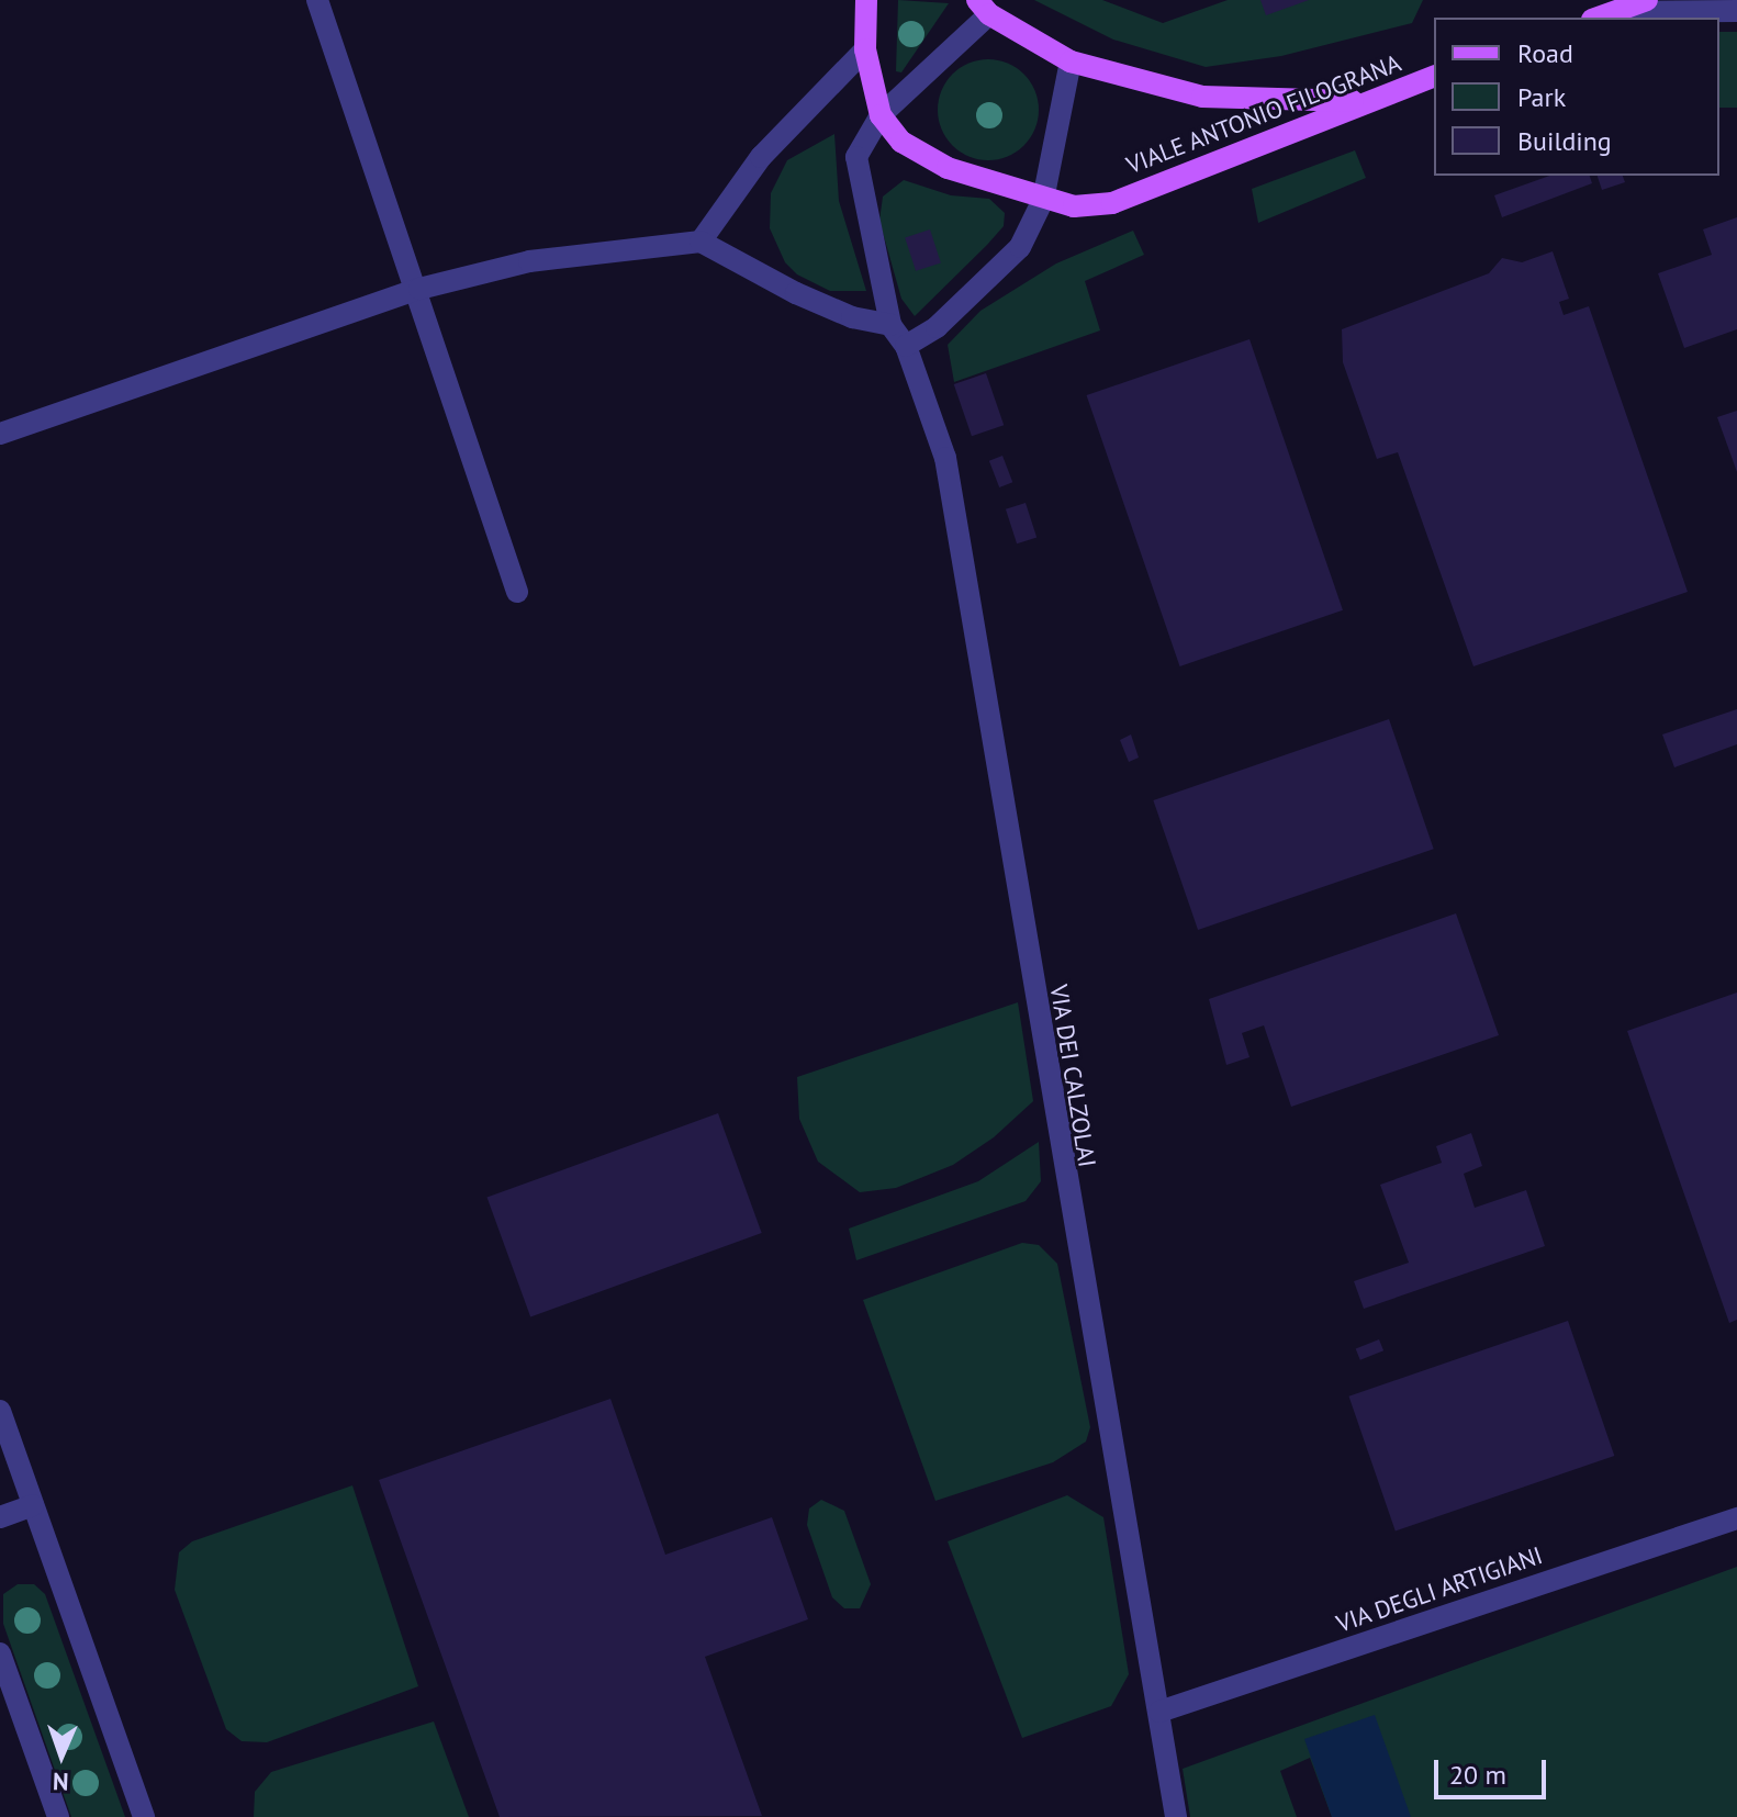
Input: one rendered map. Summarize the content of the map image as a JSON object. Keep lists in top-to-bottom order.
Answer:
{
  "streets": {
    "main road": ["VIALE ANTONIO FILOGRANA"],
    "street": ["VIA DEI CALZOLAI", "VIA DEGLI ARTIGIANI"]
  },
  "crossings": [
    ["VIA DEI CALZOLAI", "VIA DEGLI ARTIGIANI"]
  ],
  "legend": ["Road", "Park", "Building"],
  "scale_bar": "20 m",
  "north": "bottom"
}
